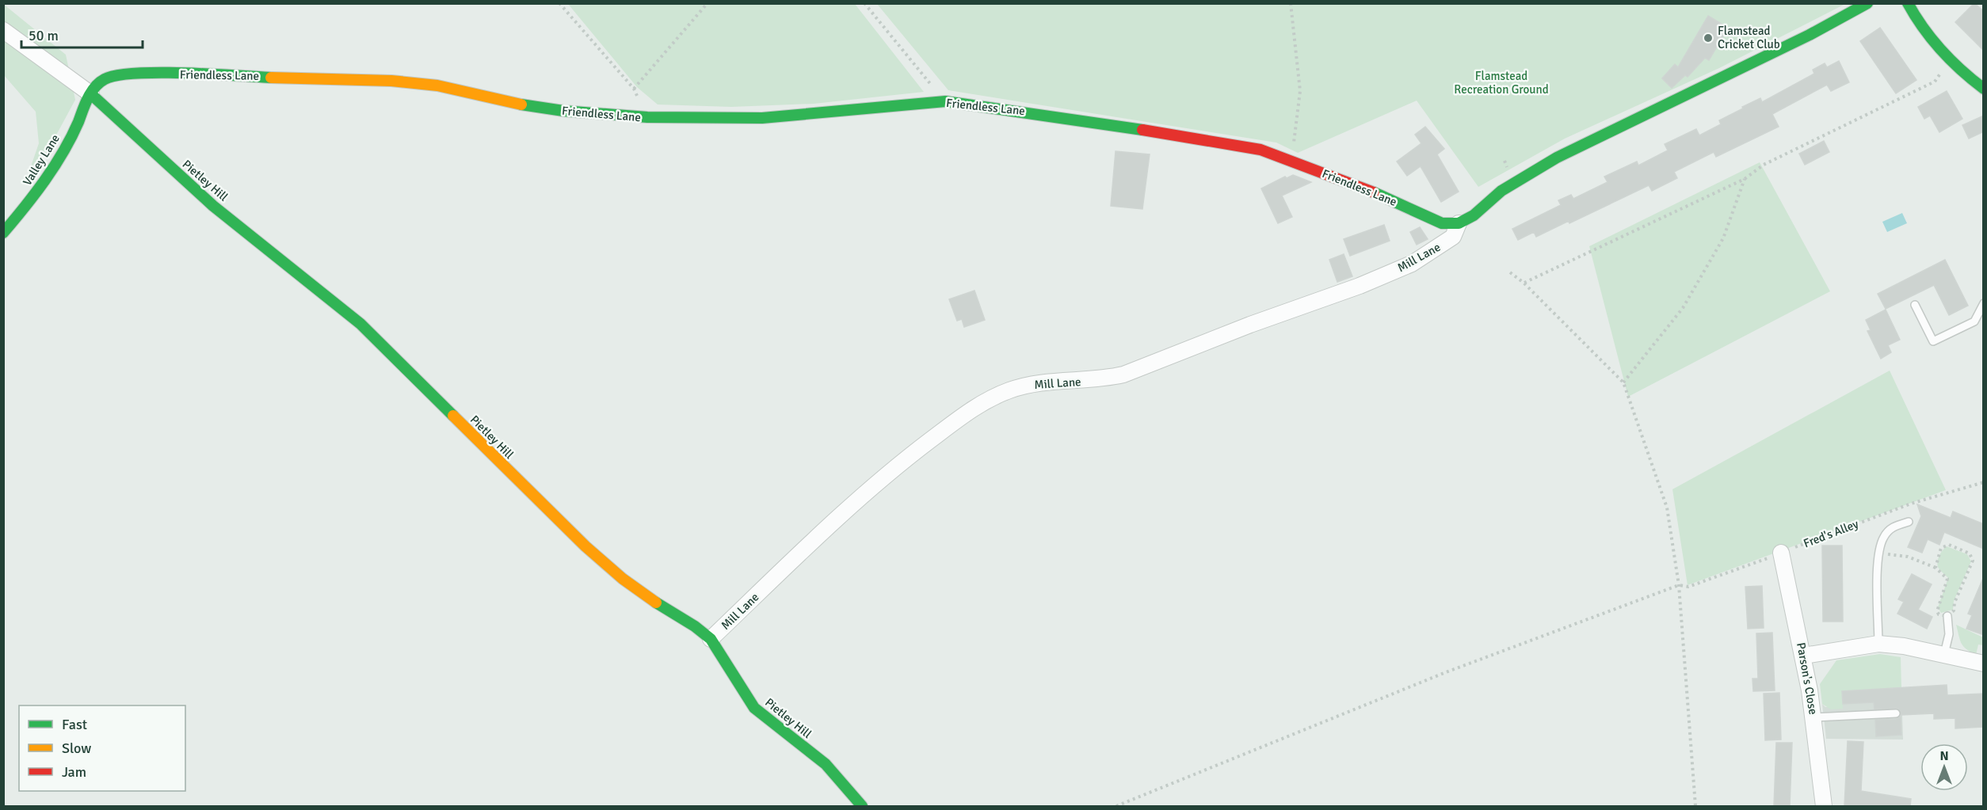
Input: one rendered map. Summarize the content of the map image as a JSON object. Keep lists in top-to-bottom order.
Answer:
{
  "streets": {
    "street": [
      "Friendless Lane",
      "Valley Lane",
      "Pietley Hill",
      "Mill Lane",
      "Parson's Close"
    ],
    "path": ["Fred's Alley"]
  },
  "crossings": [
    ["Friendless Lane", "Valley Lane"],
    ["Friendless Lane", "Pietley Hill"],
    ["Friendless Lane", "Mill Lane"],
    ["Valley Lane", "Pietley Hill"],
    ["Pietley Hill", "Mill Lane"],
    ["Fred's Alley", "Parson's Close"]
  ],
  "parks": ["Flamstead Recreation Ground"],
  "places": ["Flamstead Cricket Club"],
  "legend": ["Fast", "Slow", "Jam"],
  "scale_bar": "50 m",
  "north": "top"
}
